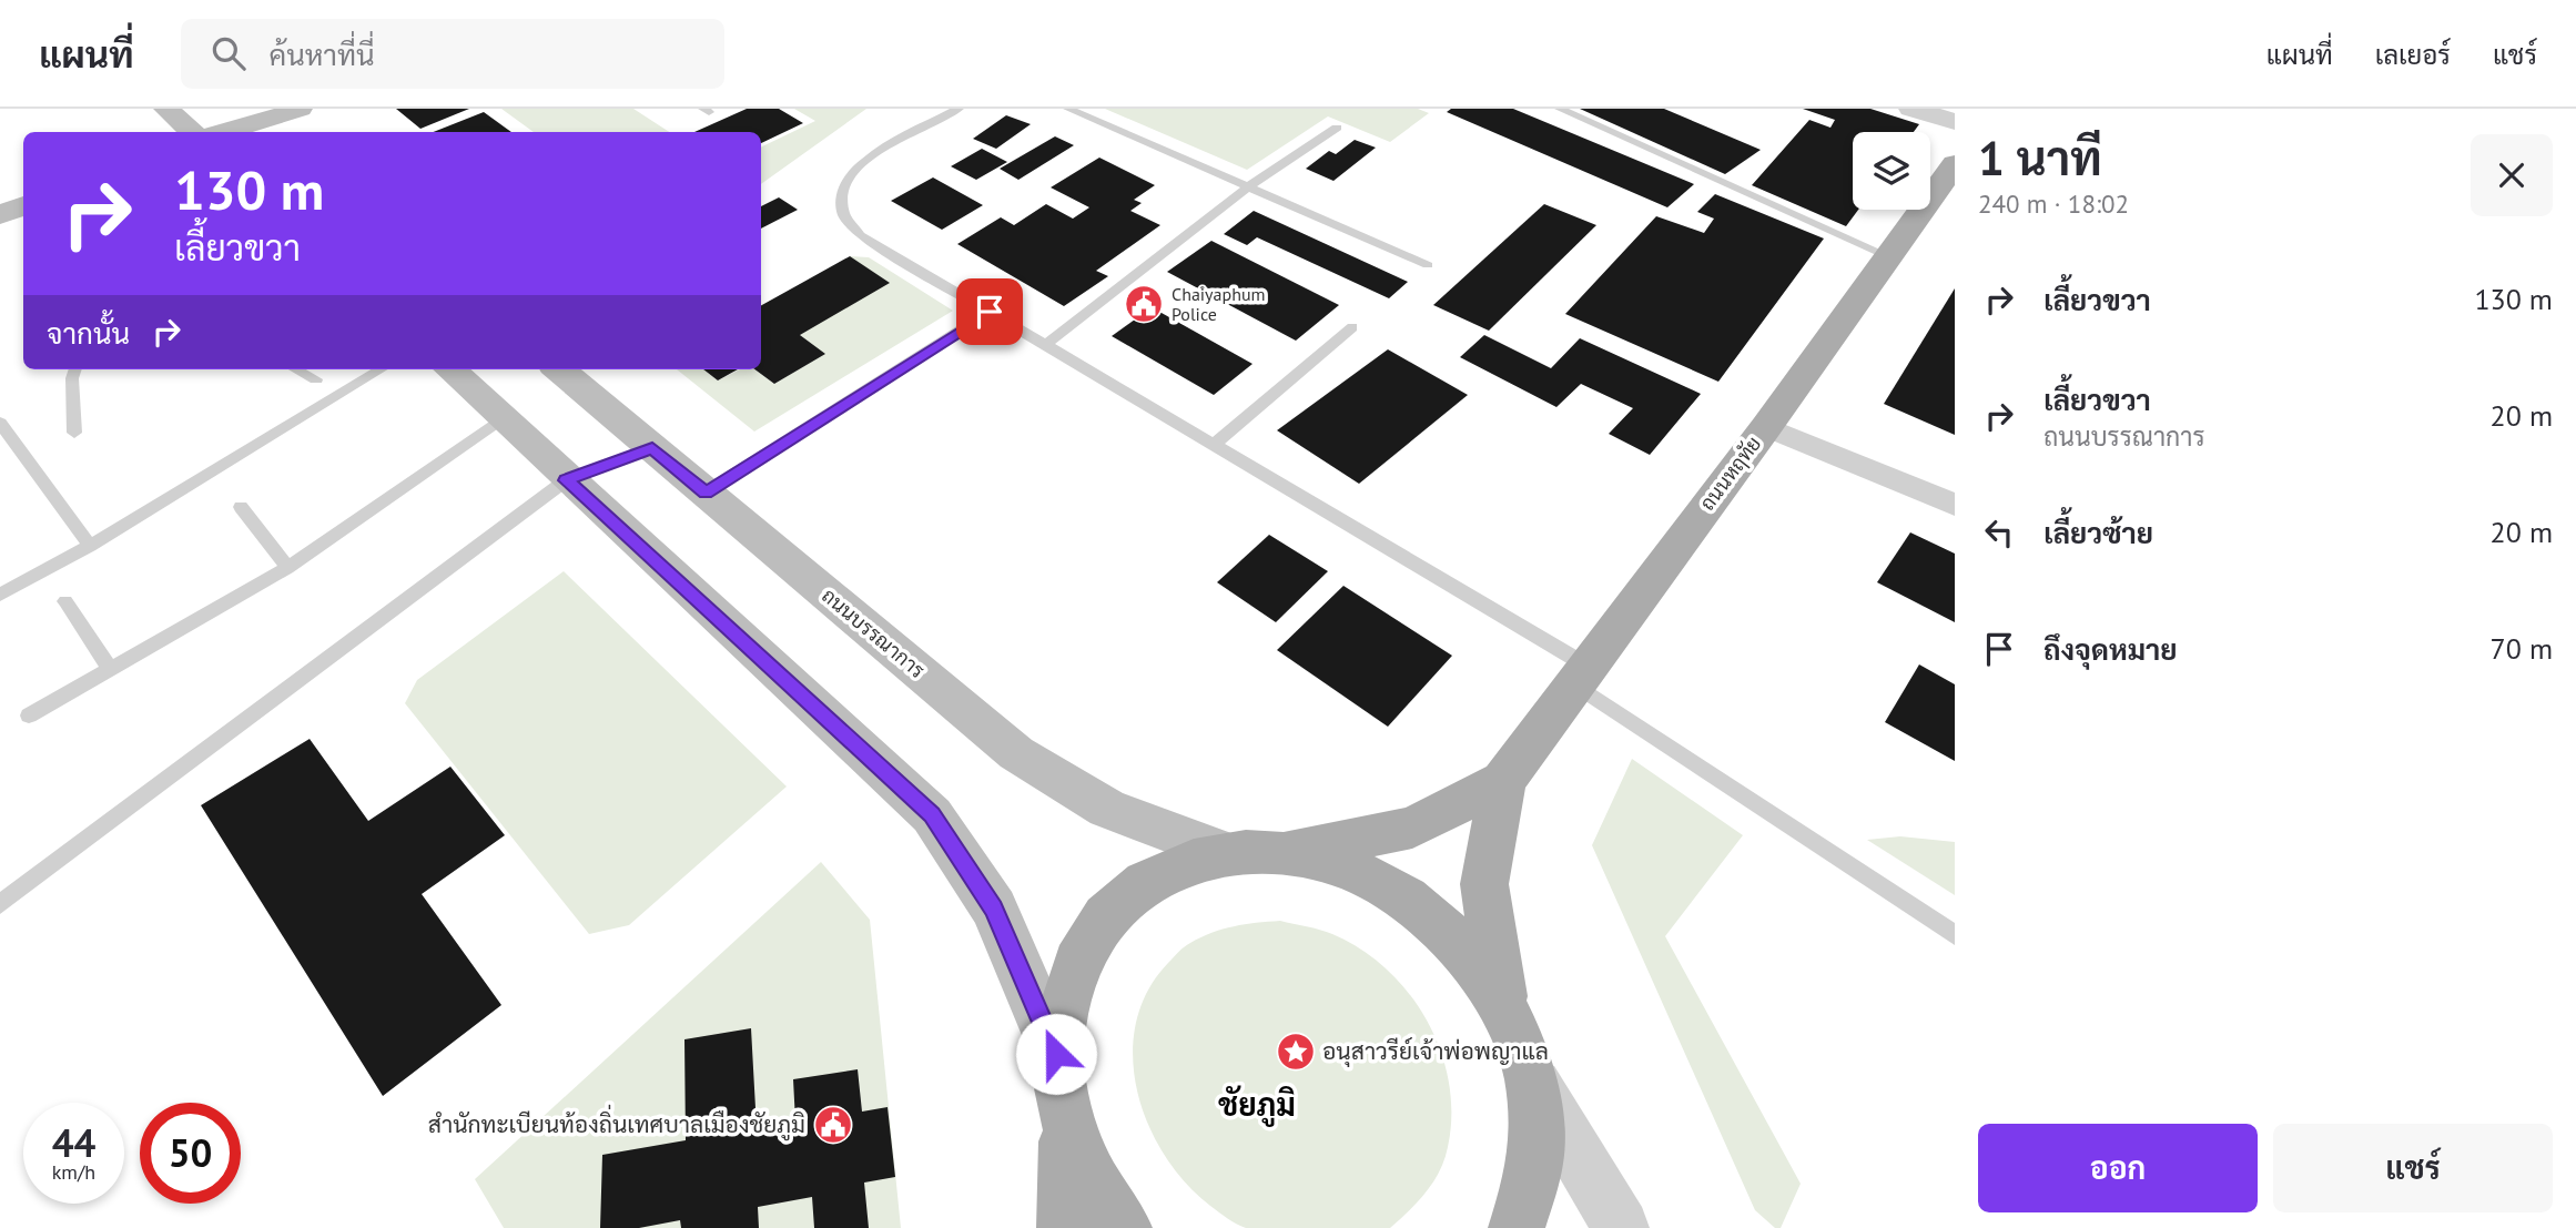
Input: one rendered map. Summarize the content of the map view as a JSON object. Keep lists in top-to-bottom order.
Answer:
{
  "streets": {
    "main road": ["ถนนหฤทัย", "ถนนบรรณาการ"]
  },
  "districts": ["ชัยภูมิ"],
  "places": {
    "public building": ["Chaiyaphum Police", "สำนักทะเบียนท้องถิ่นเทศบาลเมืองชัยภูมิ"],
    "place": ["อนุสาวรีย์เจ้าพ่อพญาแล"]
  },
  "page": {
    "header": "แผนที่",
    "search": "ค้นหาที่นี่",
    "nav": ["แผนที่", "เลเยอร์", "แชร์"],
    "heading": ["1 นาที", "240 m · 18:02"],
    "turn": ["130 m", "เลี้ยวขวา"],
    "list": [
      {
        "name": "เลี้ยวขวา",
        "value": "130 m"
      },
      {
        "name": "เลี้ยวขวา",
        "note": "ถนนบรรณาการ",
        "value": "20 m"
      },
      {
        "name": "เลี้ยวซ้าย",
        "value": "20 m"
      },
      {
        "name": "ถึงจุดหมาย",
        "value": "70 m"
      }
    ],
    "then": "จากนั้น",
    "speed": "44 km/h",
    "limit": "50",
    "buttons": ["ออก", "แชร์"]
  }
}
